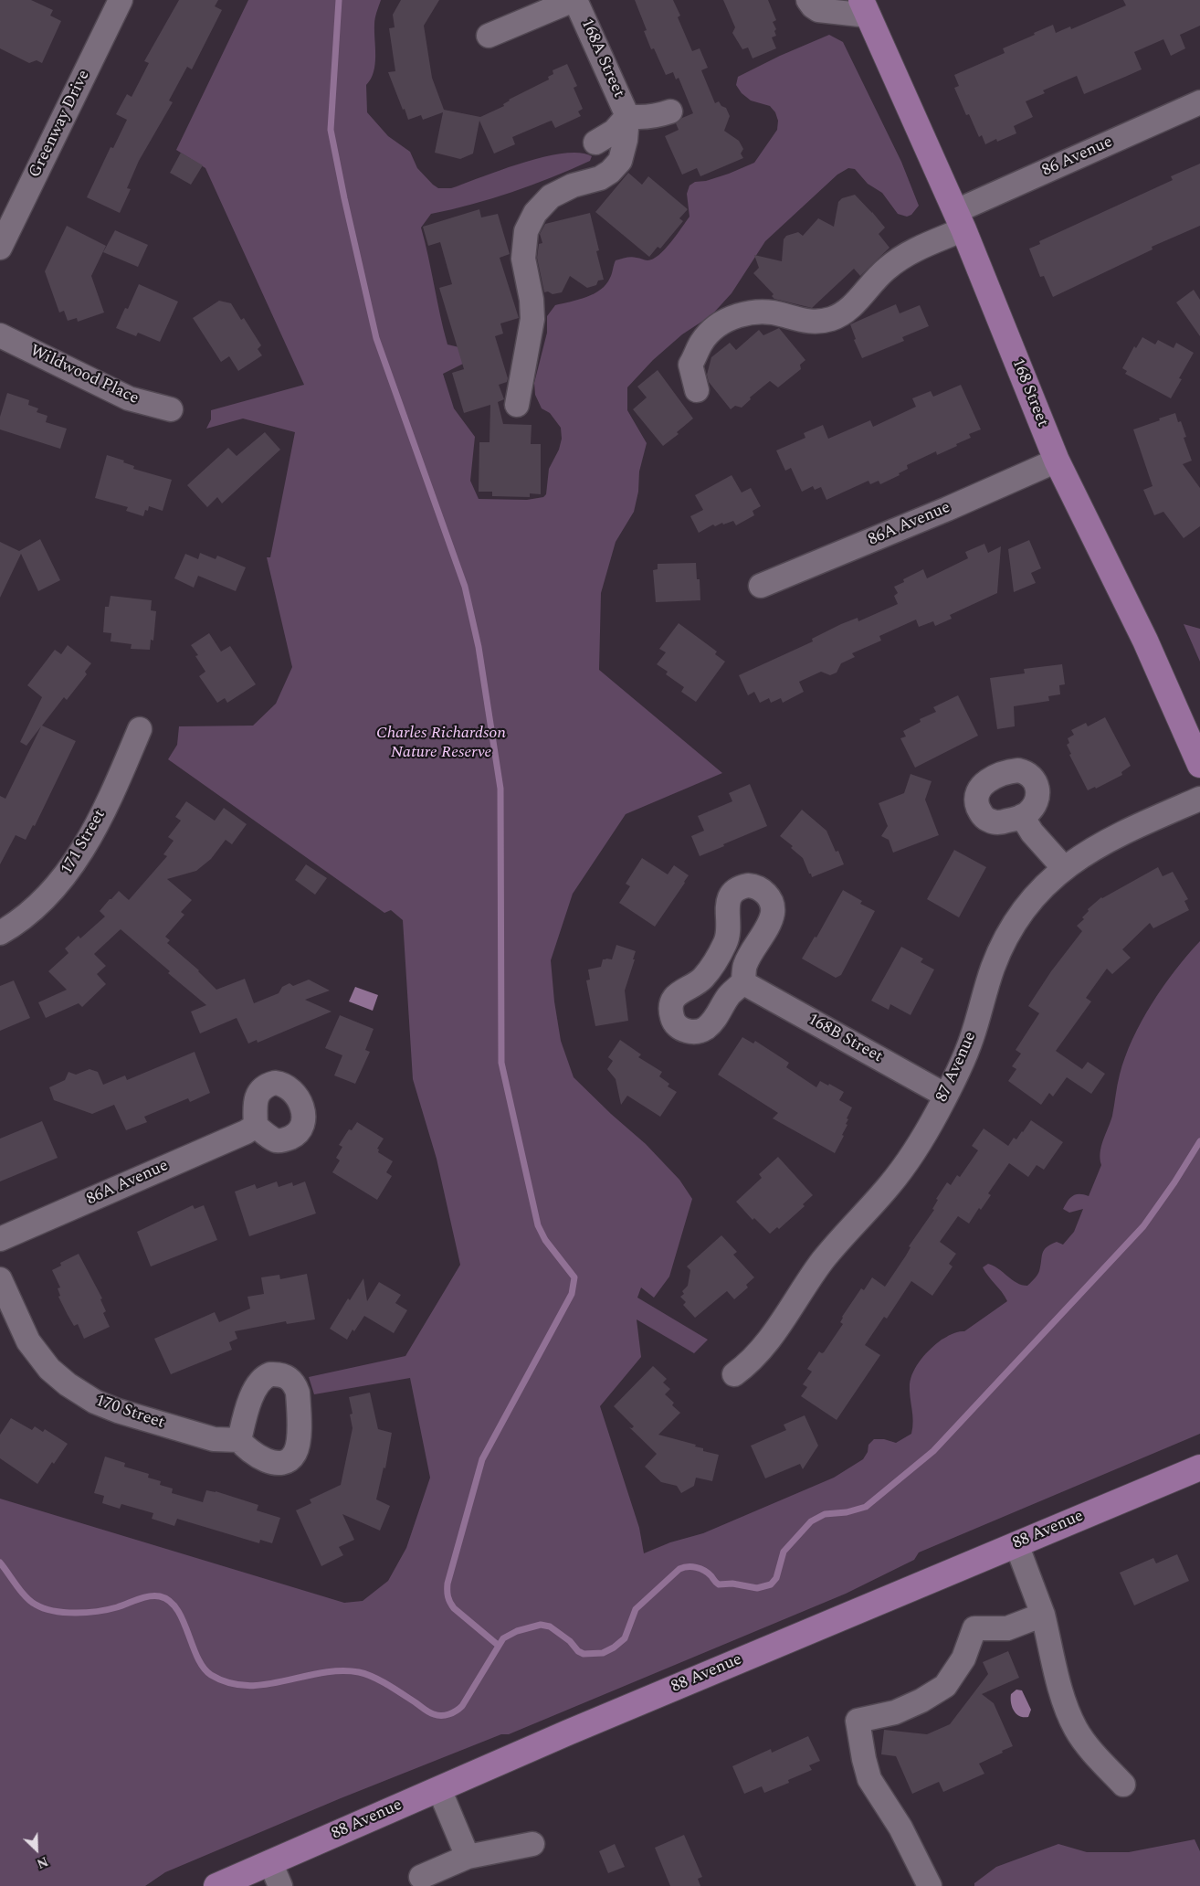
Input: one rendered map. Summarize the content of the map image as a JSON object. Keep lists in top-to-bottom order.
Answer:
{
  "streets": {
    "main road": ["168 Street", "88 Avenue"],
    "street": [
      "168A Street",
      "Greenway Drive",
      "86 Avenue",
      "Wildwood Place",
      "86A Avenue",
      "171 Street",
      "168B Street",
      "87 Avenue",
      "170 Street"
    ]
  },
  "crossings": [
    ["86 Avenue", "168 Street"],
    ["168 Street", "86A Avenue"],
    ["168B Street", "87 Avenue"]
  ],
  "parks": ["Charles Richardson Nature Reserve"],
  "north": "bottom right"
}
